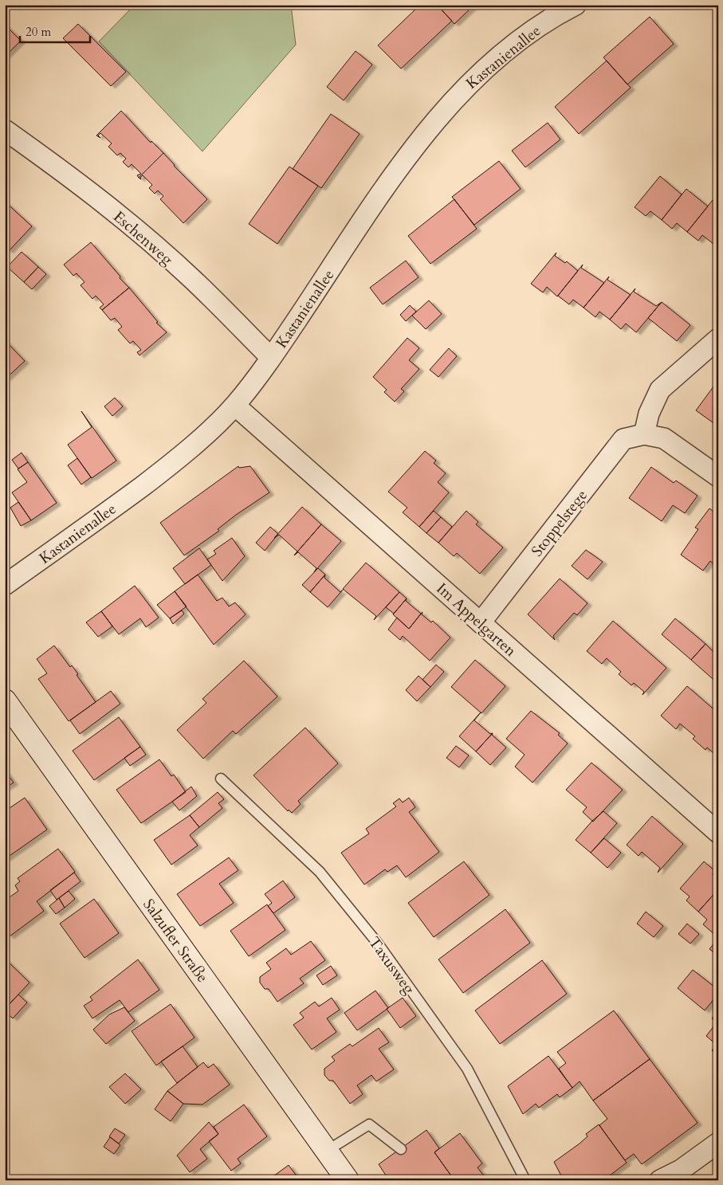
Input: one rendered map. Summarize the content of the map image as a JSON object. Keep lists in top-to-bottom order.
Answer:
{
  "streets": {
    "main road": ["Salzufler Straße"],
    "street": [
      "Kastanienallee",
      "Eschenweg",
      "Stoppelstege",
      "Im Appelgarten"
    ],
    "lane": ["Taxusweg"]
  },
  "crossings": [
    ["Kastanienallee", "Eschenweg"],
    ["Kastanienallee", "Im Appelgarten"],
    ["Stoppelstege", "Im Appelgarten"]
  ],
  "scale_bar": "20 m"
}
